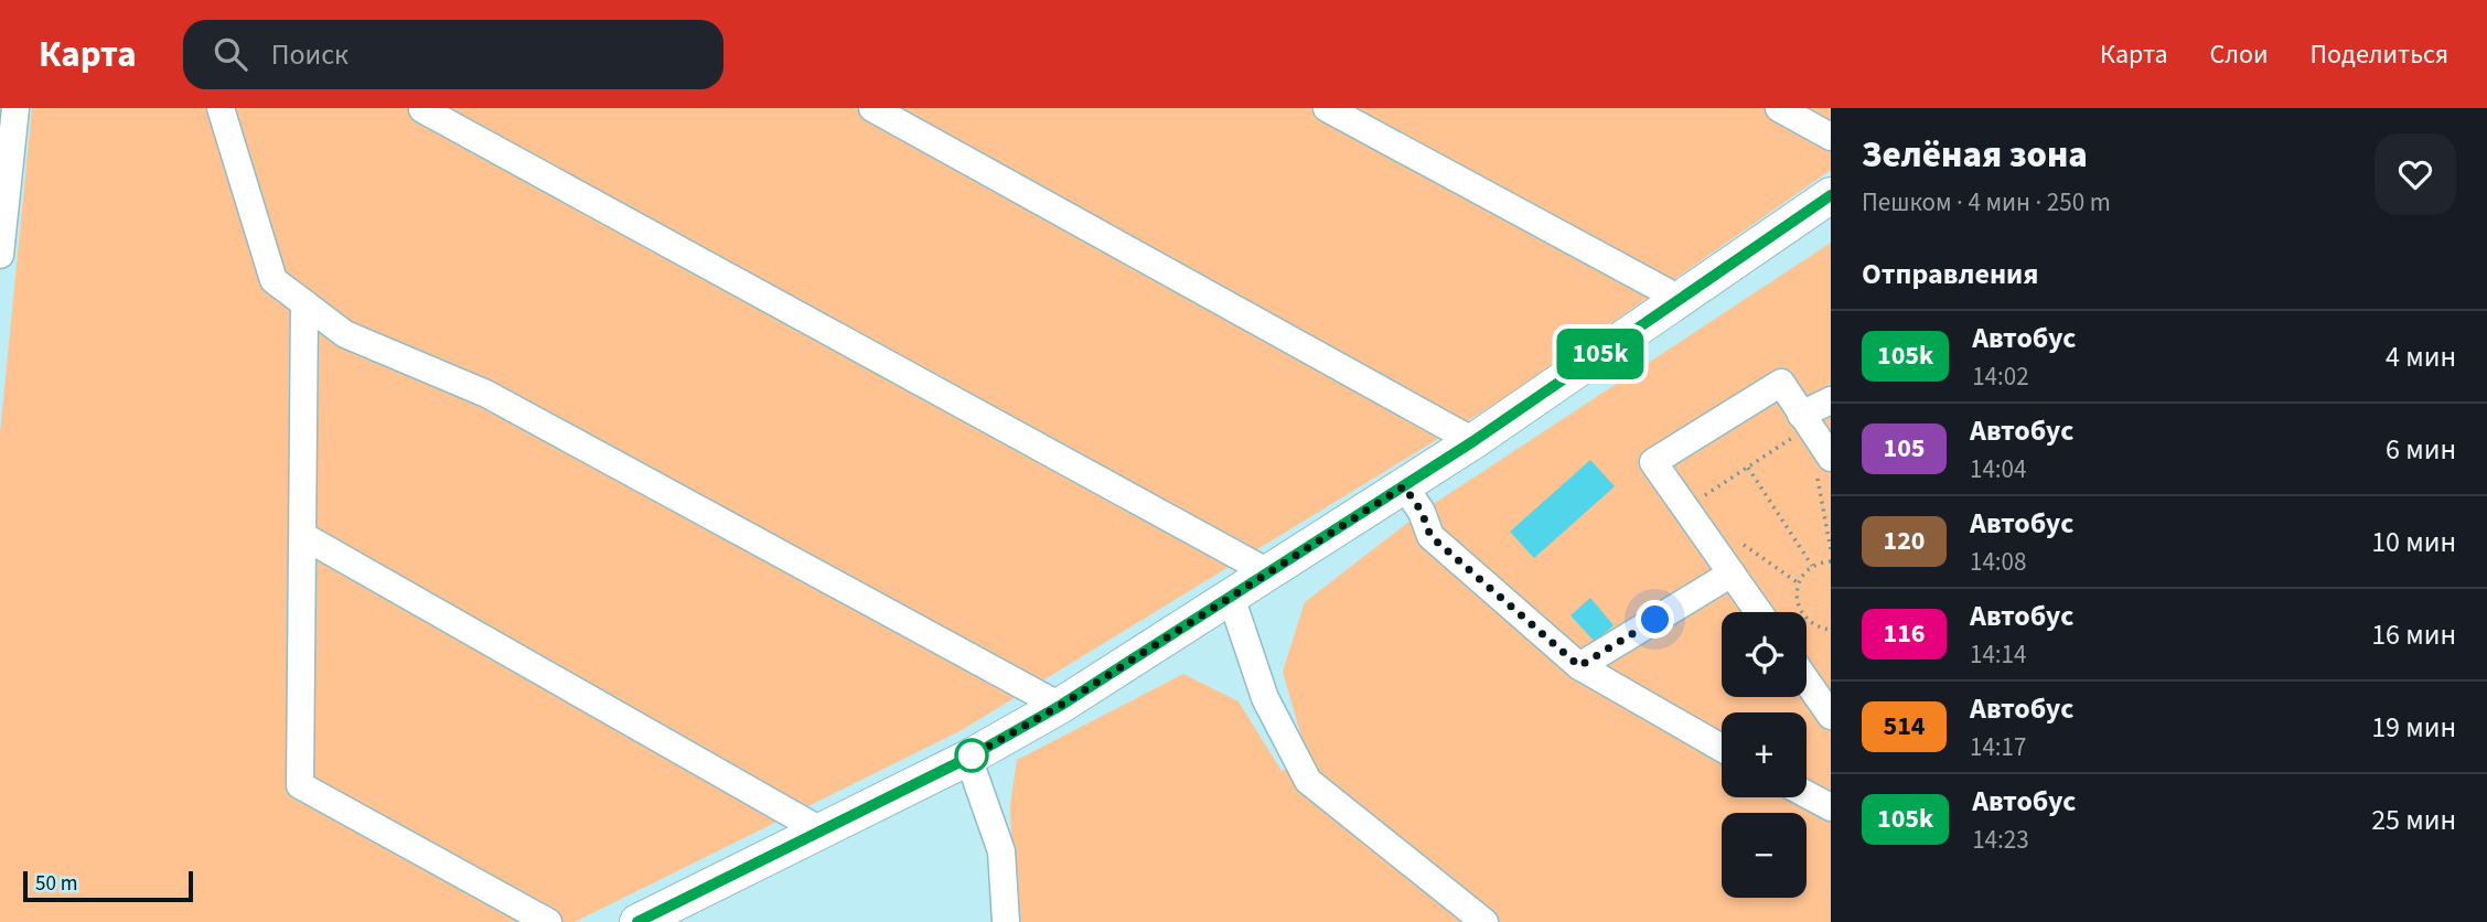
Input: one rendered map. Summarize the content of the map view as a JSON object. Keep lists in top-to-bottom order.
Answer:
{
  "lines": ["bus line 105k"],
  "scale_bar": "50 m",
  "page": {
    "header": "Карта",
    "search": "Поиск",
    "nav": ["Карта", "Слои", "Поделиться"],
    "on_map": "105k",
    "heading": [
      ["Зелёная зона", "Пешком · 4 мин · 250 m"],
      "Отправления"
    ],
    "list": [
      {
        "mark": "105k",
        "name": "Автобус",
        "note": "14:02",
        "value": "4 мин"
      },
      {
        "mark": "105",
        "name": "Автобус",
        "note": "14:04",
        "value": "6 мин"
      },
      {
        "mark": "120",
        "name": "Автобус",
        "note": "14:08",
        "value": "10 мин"
      },
      {
        "mark": "116",
        "name": "Автобус",
        "note": "14:14",
        "value": "16 мин"
      },
      {
        "mark": "514",
        "name": "Автобус",
        "note": "14:17",
        "value": "19 мин"
      },
      {
        "mark": "105k",
        "name": "Автобус",
        "note": "14:23",
        "value": "25 мин"
      }
    ],
    "map_buttons": ["+", "−"],
    "scale": "50 m"
  }
}
